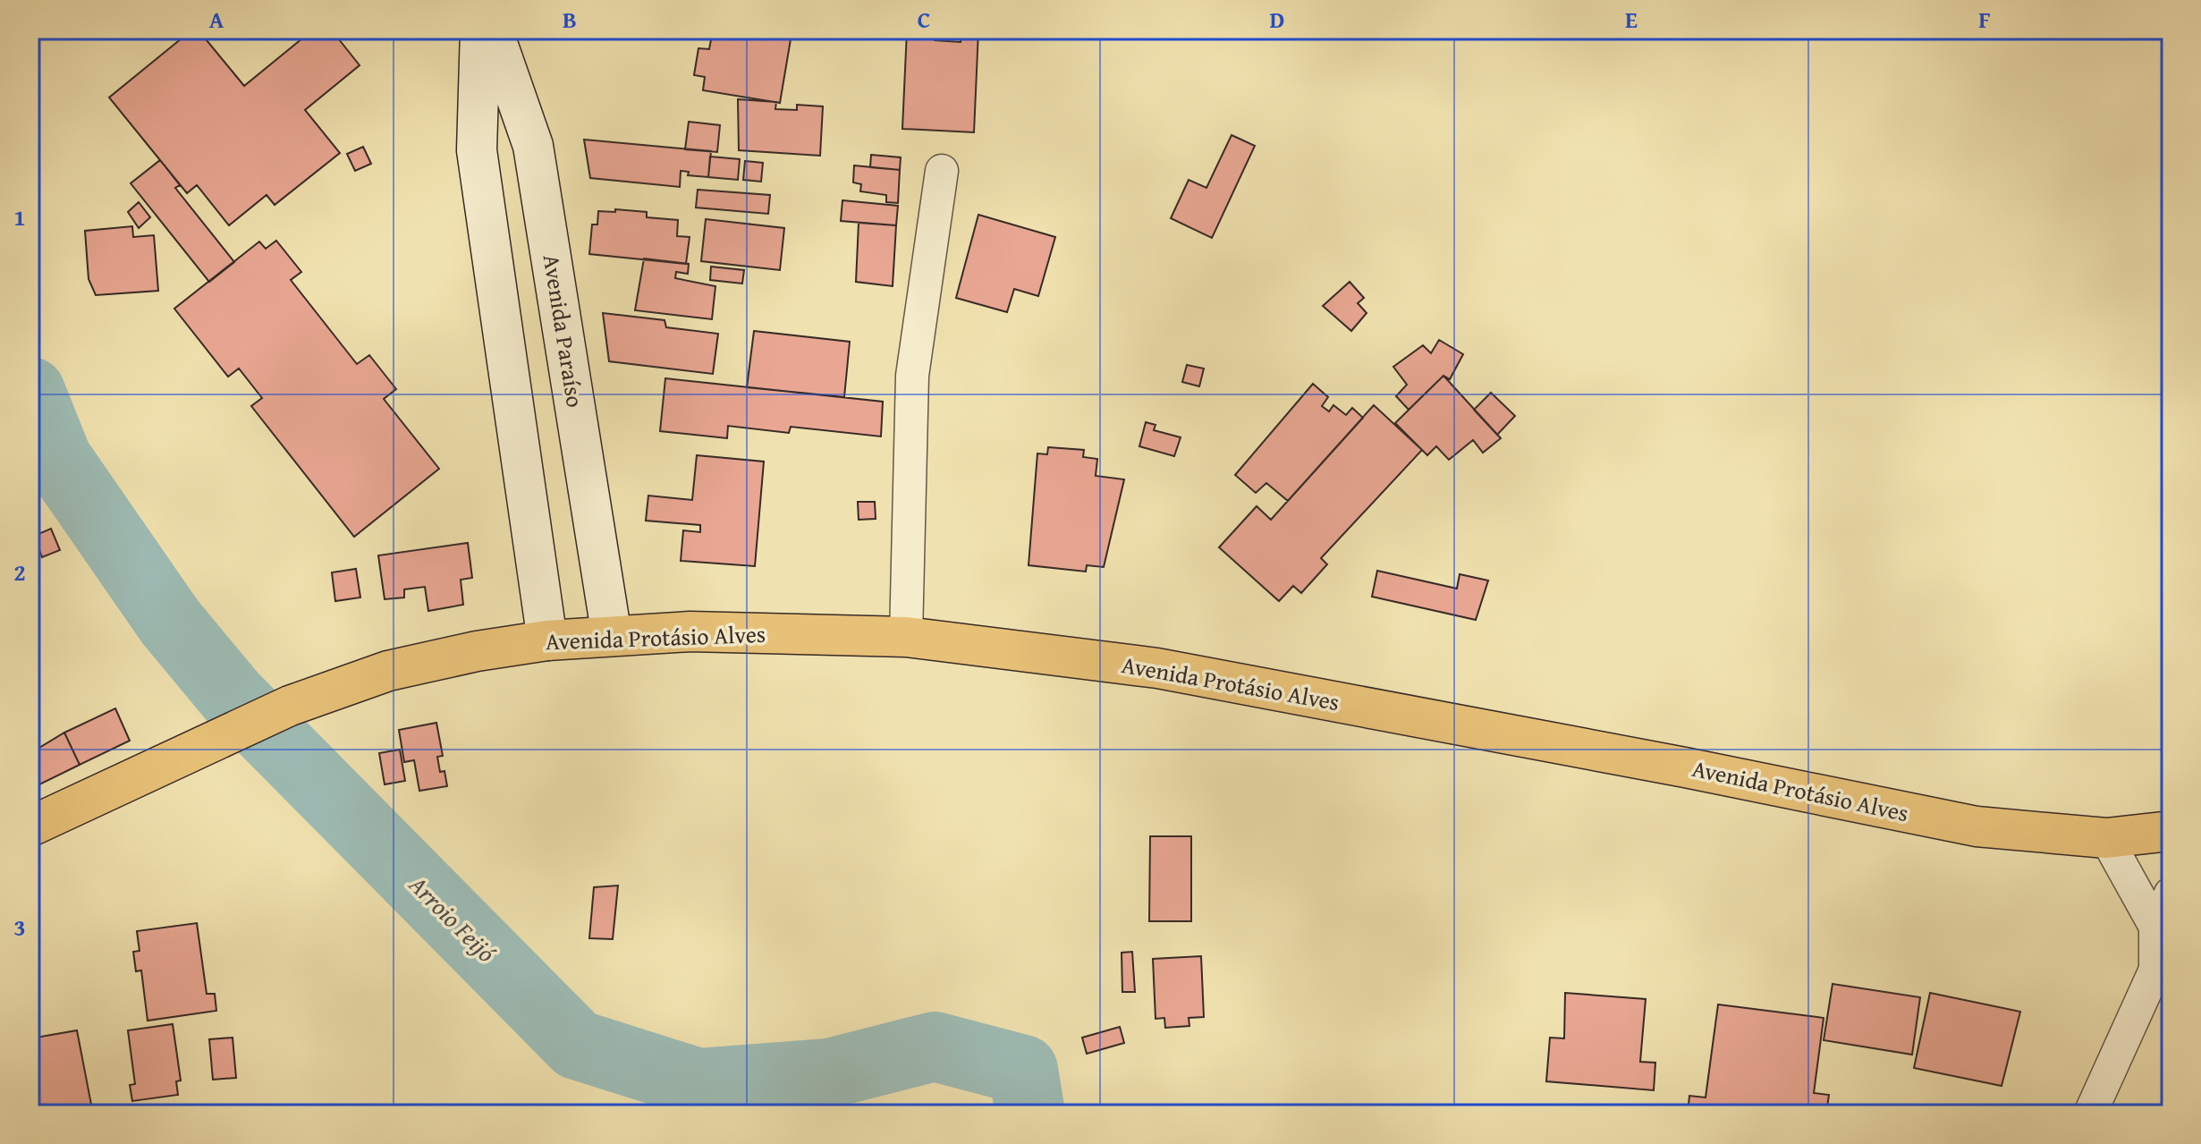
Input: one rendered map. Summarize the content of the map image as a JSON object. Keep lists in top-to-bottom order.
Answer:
{
  "streets": {
    "main road": ["Avenida Paraíso", "Avenida Protásio Alves"]
  },
  "crossings": [
    ["Avenida Paraíso", "Avenida Protásio Alves"]
  ],
  "water": ["Arroio Feijó"],
  "grid": {
    "columns": [
      "A",
      "B",
      "C",
      "D",
      "E",
      "F"
    ],
    "rows": ["1", "2", "3"]
  }
}
